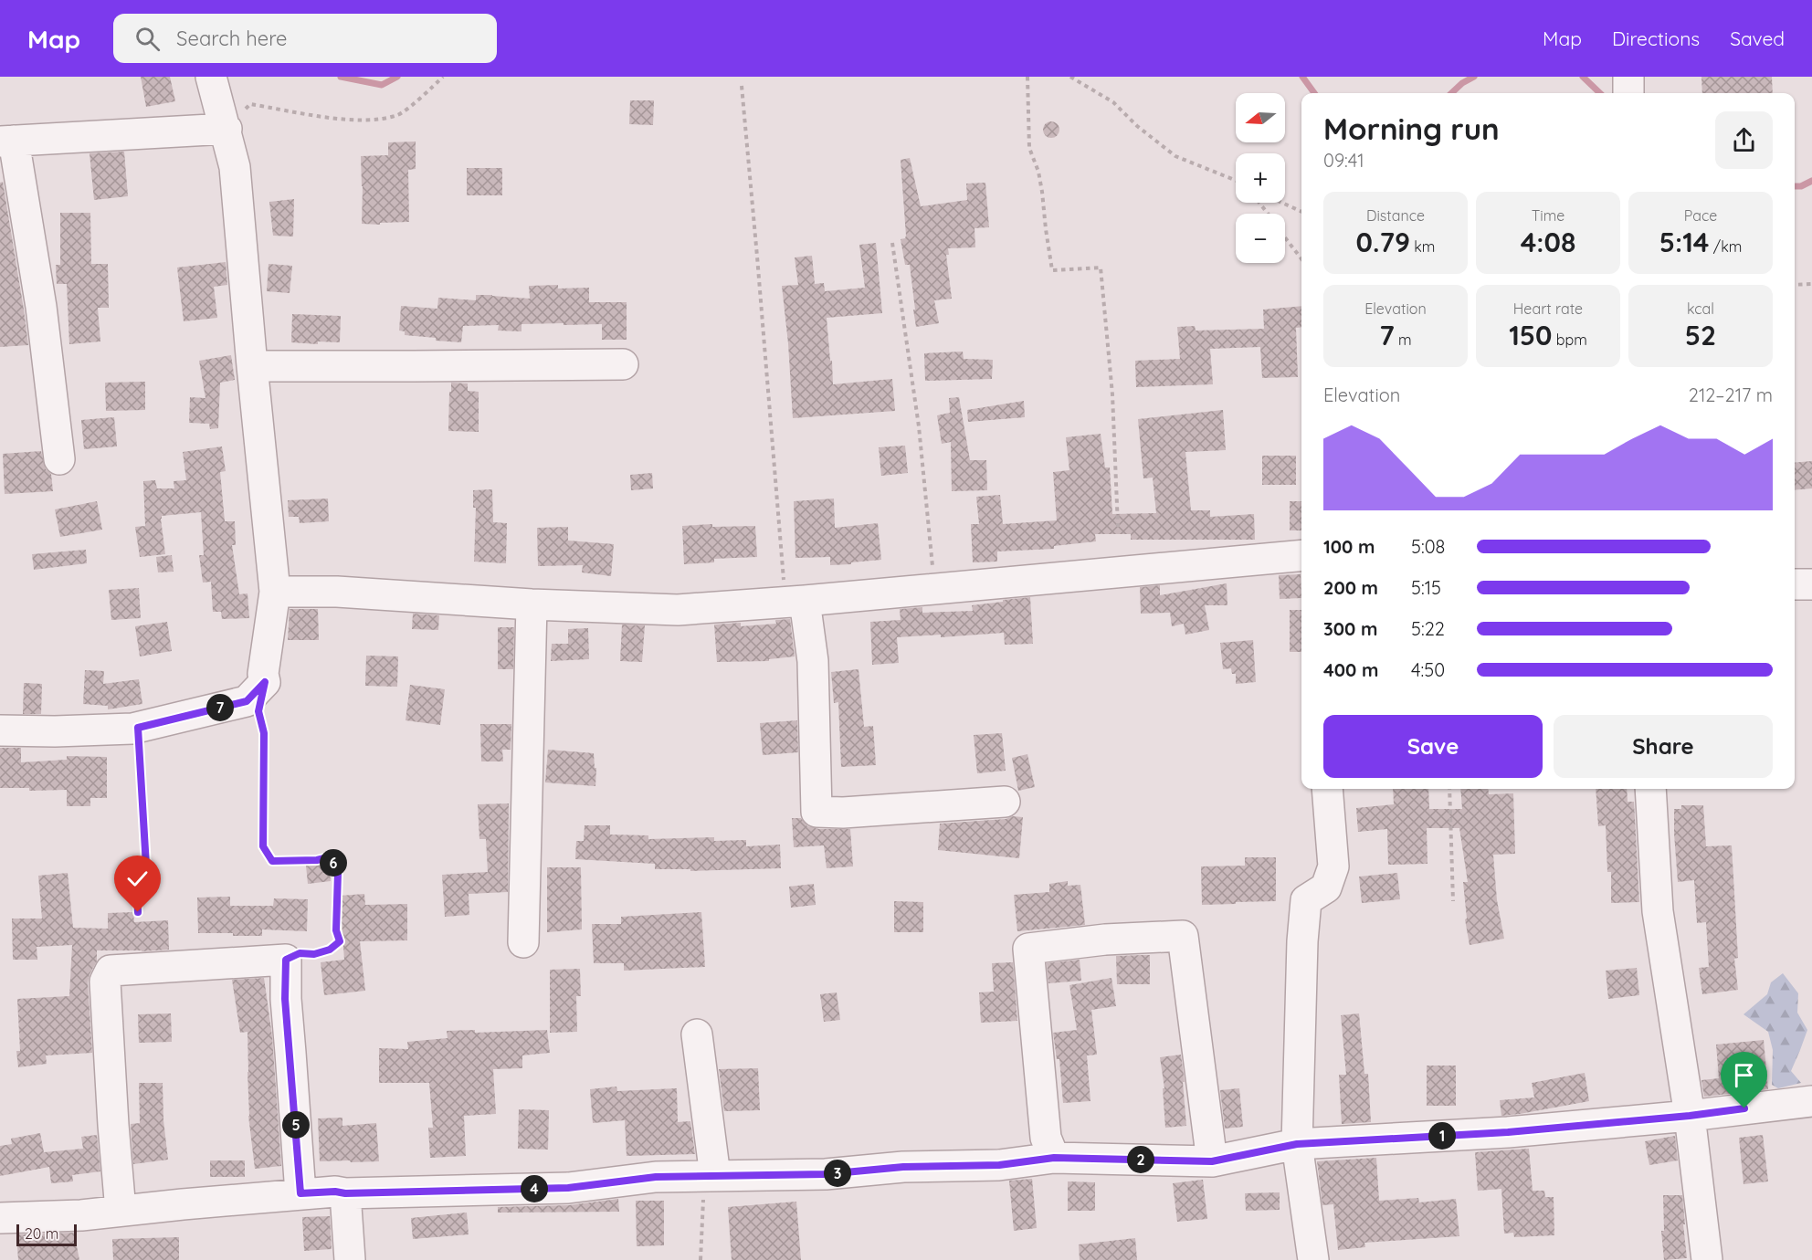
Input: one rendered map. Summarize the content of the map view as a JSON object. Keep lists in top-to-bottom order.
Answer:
{
  "scale_bar": "20 m",
  "north": "left",
  "page": {
    "header": "Map",
    "search": "Search here",
    "nav": ["Map", "Directions", "Saved"],
    "map_buttons": ["+", "−"],
    "heading": ["Morning run", "09:41"],
    "stats": [
      ["Distance", "0.79 km"],
      ["Time", "4:08"],
      ["Pace", "5:14 /km"],
      ["Elevation", "7 m"],
      ["Heart rate", "150 bpm"],
      ["kcal", "52"]
    ],
    "chart": ["Elevation", "212–217 m"],
    "list": [
      {
        "name": "100 m",
        "note": "5:08"
      },
      {
        "name": "200 m",
        "note": "5:15"
      },
      {
        "name": "300 m",
        "note": "5:22"
      },
      {
        "name": "400 m",
        "note": "4:50"
      }
    ],
    "pins": [
      "7",
      "6",
      "5",
      "1",
      "2",
      "3",
      "4"
    ],
    "buttons": ["Save", "Share"],
    "scale": "20 m"
  }
}
